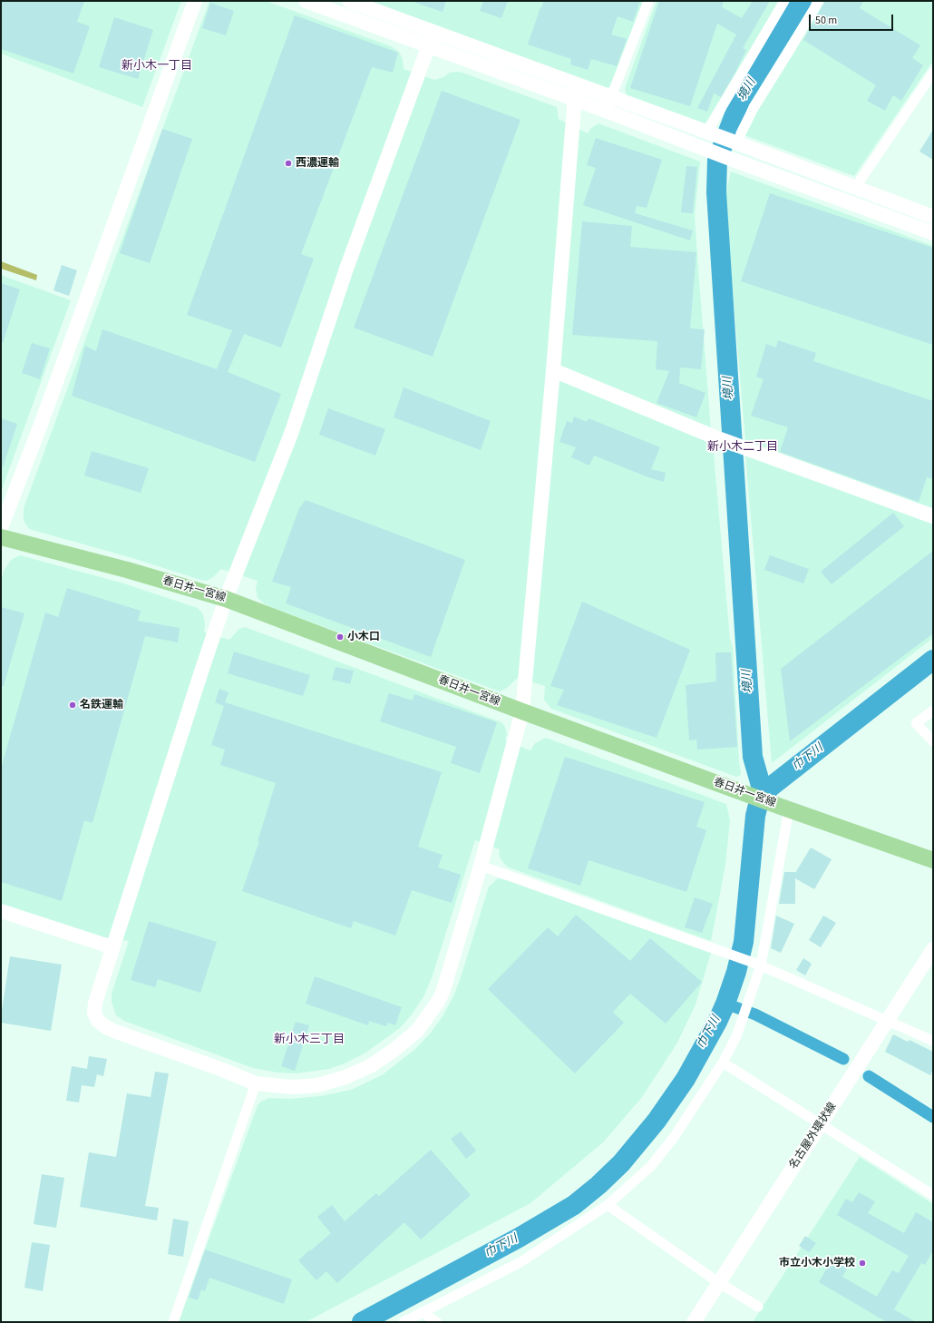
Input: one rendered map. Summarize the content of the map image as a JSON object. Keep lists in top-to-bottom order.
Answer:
{
  "streets": {
    "main road": ["春日井一宮線"],
    "street": ["名古屋外環状線"]
  },
  "districts": ["新小木一丁目", "新小木二丁目", "新小木三丁目"],
  "water": ["境川", "巾下川"],
  "places": [
    "西濃運輸",
    "小木口",
    "名鉄運輸",
    "市立小木小学校"
  ],
  "scale_bar": "50 m"
}
